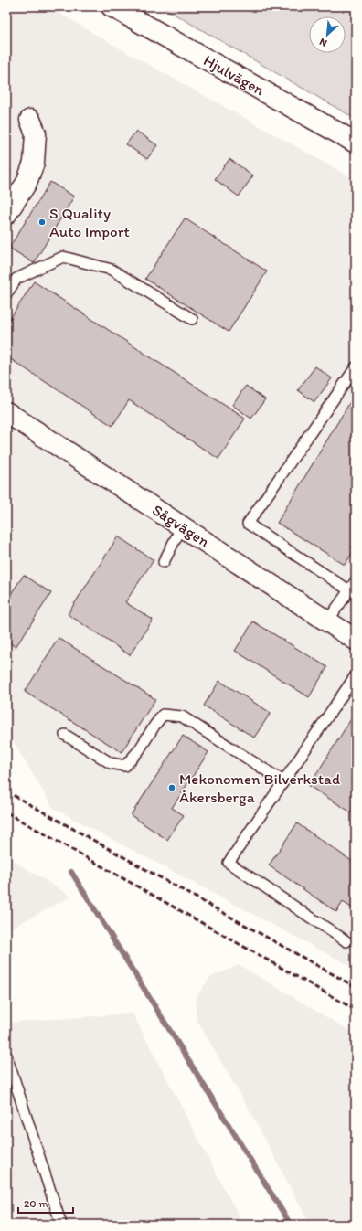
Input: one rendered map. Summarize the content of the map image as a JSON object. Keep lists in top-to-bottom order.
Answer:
{
  "streets": {
    "street": ["Hjulvägen", "Sågvägen"]
  },
  "places": ["S Quality Auto Import", "Mekonomen Bilverkstad Åkersberga"],
  "scale_bar": "20 m",
  "north": "bottom left"
}
